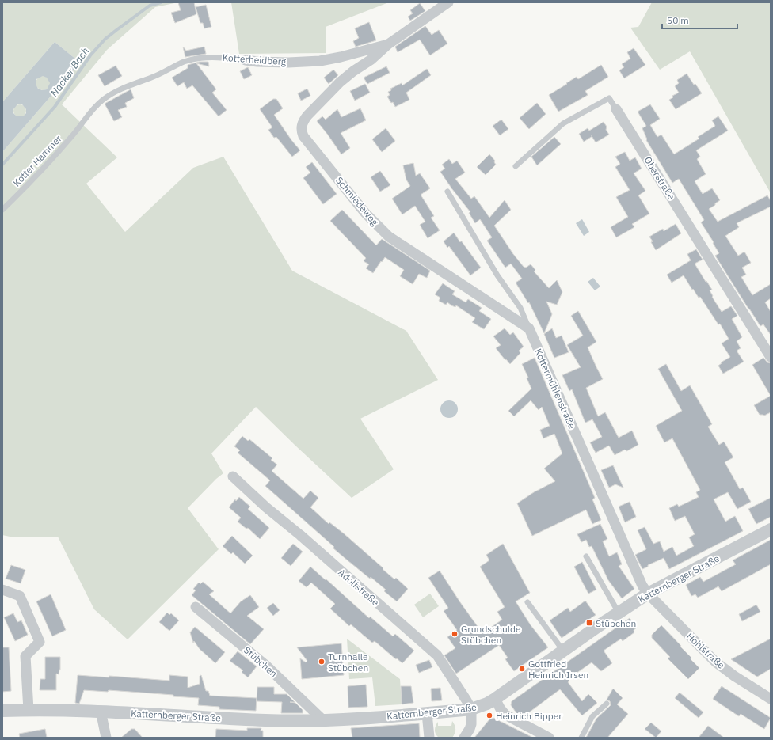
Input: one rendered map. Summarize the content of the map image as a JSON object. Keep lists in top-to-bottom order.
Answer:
{
  "streets": {
    "street": [
      "Kotterheidberg",
      "Oberstraße",
      "Schmiedeweg",
      "Kottermühlenstraße",
      "Katternberger Straße",
      "Adolfstraße",
      "Hohlstraße",
      "Stübchen"
    ],
    "lane": ["Kotter Hammer"]
  },
  "crossings": [
    ["Kotterheidberg", "Kotter Hammer"],
    ["Kotterheidberg", "Schmiedeweg"],
    ["Schmiedeweg", "Kottermühlenstraße"],
    ["Kottermühlenstraße", "Katternberger Straße"],
    ["Kottermühlenstraße", "Hohlstraße"],
    ["Katternberger Straße", "Adolfstraße"],
    ["Katternberger Straße", "Hohlstraße"],
    ["Katternberger Straße", "Stübchen"]
  ],
  "water": ["Nacker Bach"],
  "places": {
    "transit": ["Stübchen"],
    "other": [
      "Grundschulde Stübchen",
      "Turnhalle Stübchen",
      "Gottfried Heinrich Irsen",
      "Heinrich Bipper"
    ]
  },
  "scale_bar": "50 m"
}
